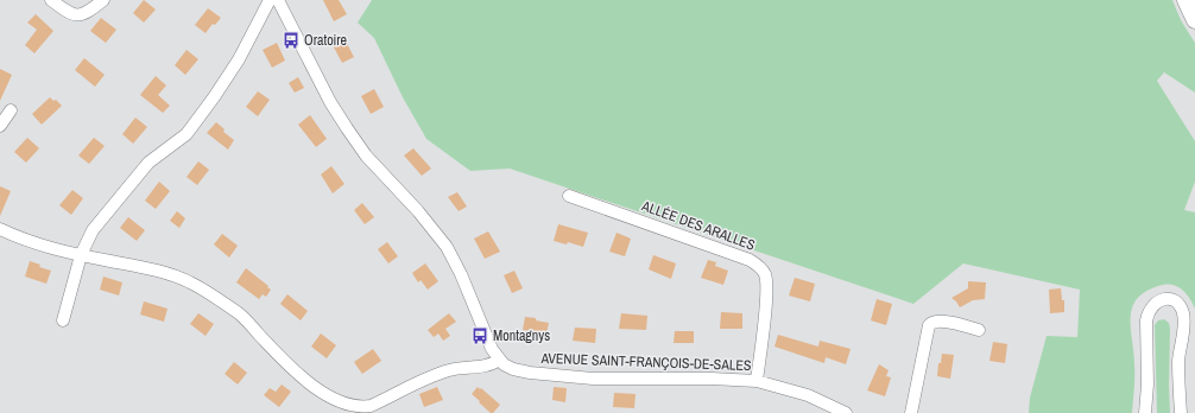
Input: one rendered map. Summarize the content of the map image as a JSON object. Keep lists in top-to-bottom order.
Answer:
{
  "streets": {
    "street": ["ALLÉE DES ARALLES", "AVENUE SAINT-FRANÇOIS-DE-SALES"]
  },
  "crossings": [
    ["ALLÉE DES ARALLES", "AVENUE SAINT-FRANÇOIS-DE-SALES"]
  ],
  "places": {
    "bus stop": ["Oratoire", "Montagnys"]
  }
}
